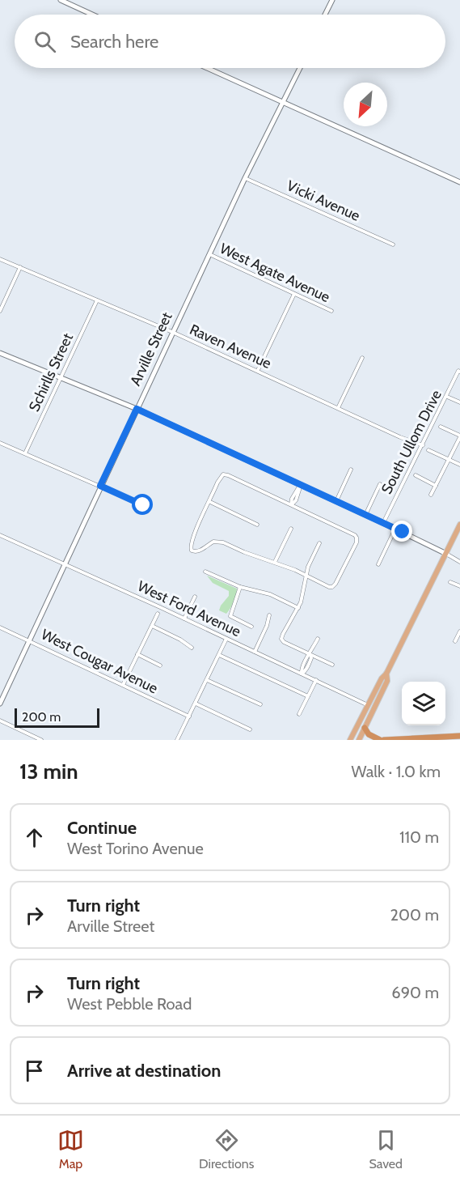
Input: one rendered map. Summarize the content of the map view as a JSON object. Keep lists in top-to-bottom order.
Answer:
{
  "streets": {
    "street": [
      "Vicki Avenue",
      "West Agate Avenue",
      "Raven Avenue",
      "Arville Street",
      "Schirlls Street",
      "South Ullom Drive",
      "West Ford Avenue",
      "West Cougar Avenue"
    ]
  },
  "crossings": [
    ["Vicki Avenue", "Arville Street"],
    ["West Agate Avenue", "Arville Street"],
    ["Raven Avenue", "Arville Street"],
    ["Raven Avenue", "Schirlls Street"],
    ["Raven Avenue", "South Ullom Drive"],
    ["Arville Street", "West Ford Avenue"],
    ["Arville Street", "West Cougar Avenue"]
  ],
  "scale_bar": "200 m",
  "north": "bottom left",
  "page": {
    "search": "Search here",
    "scale": "200 m",
    "heading": ["13 min", "Walk · 1.0 km"],
    "list": [
      ["Continue", "West Torino Avenue", "110 m"],
      ["Turn right", "Arville Street", "200 m"],
      ["Turn right", "West Pebble Road", "690 m"],
      "Arrive at destination"
    ],
    "nav": ["Map", "Directions", "Saved"]
  }
}
